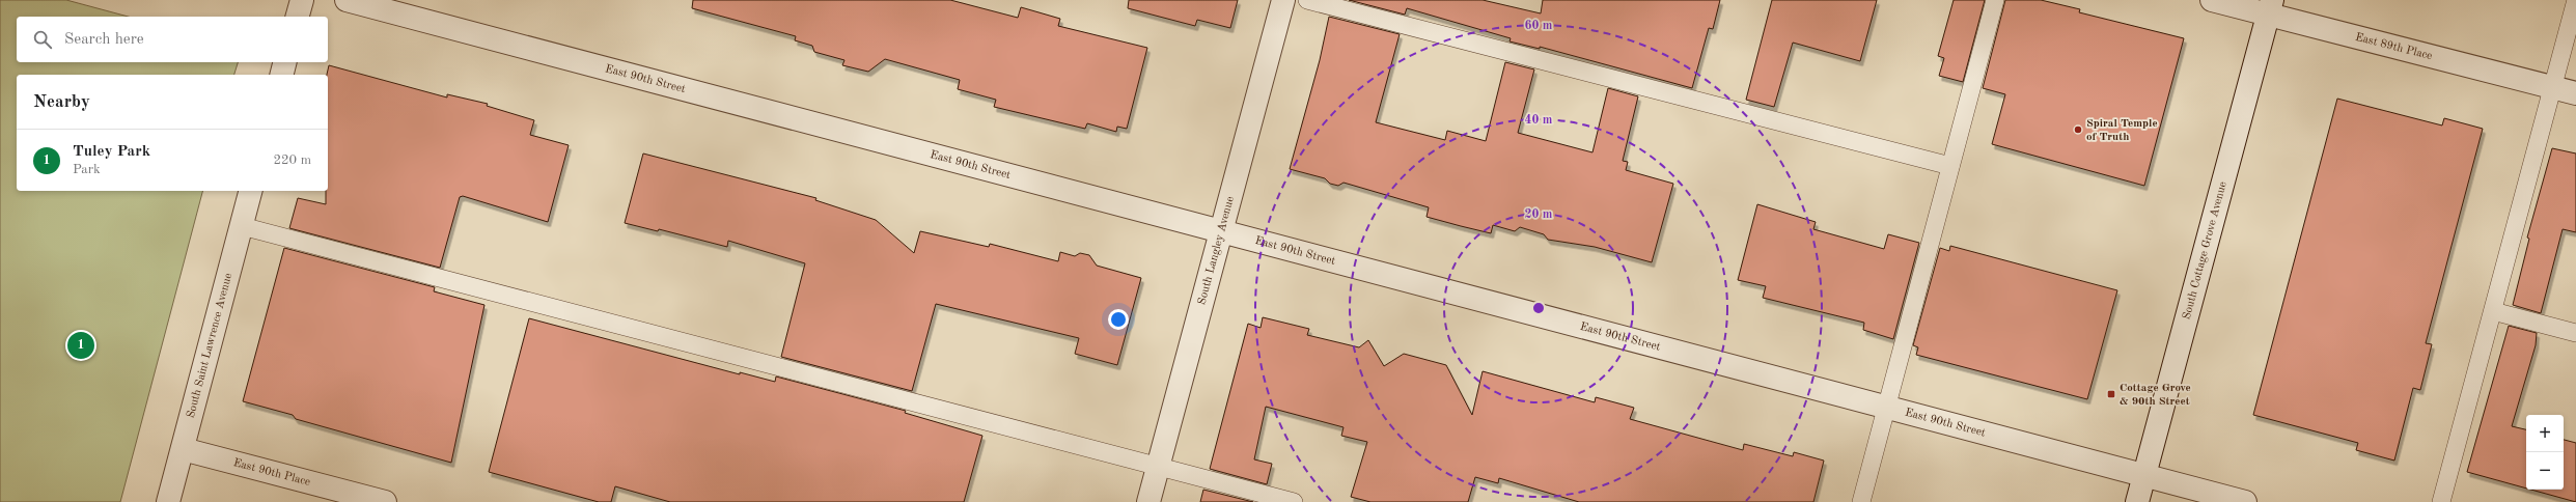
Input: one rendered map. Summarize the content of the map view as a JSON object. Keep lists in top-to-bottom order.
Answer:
{
  "streets": {
    "street": [
      "East 89th Place",
      "East 90th Street",
      "South Langley Avenue",
      "South Cottage Grove Avenue",
      "South Saint Lawrence Avenue",
      "East 90th Place"
    ]
  },
  "crossings": [
    ["East 89th Place", "South Cottage Grove Avenue"],
    ["East 90th Street", "South Langley Avenue"],
    ["East 90th Street", "South Cottage Grove Avenue"],
    ["South Saint Lawrence Avenue", "East 90th Place"]
  ],
  "places": {
    "other": ["Spiral Temple of Truth"],
    "transit": ["Cottage Grove & 90th Street"]
  },
  "page": {
    "search": "Search here",
    "heading": "Nearby",
    "list": [
      {
        "mark": "1",
        "name": "Tuley Park",
        "note": "Park",
        "value": "220 m"
      }
    ],
    "pins": "1",
    "map_buttons": ["+", "−"]
  },
  "rings": ["60 m", "40 m", "20 m"]
}
